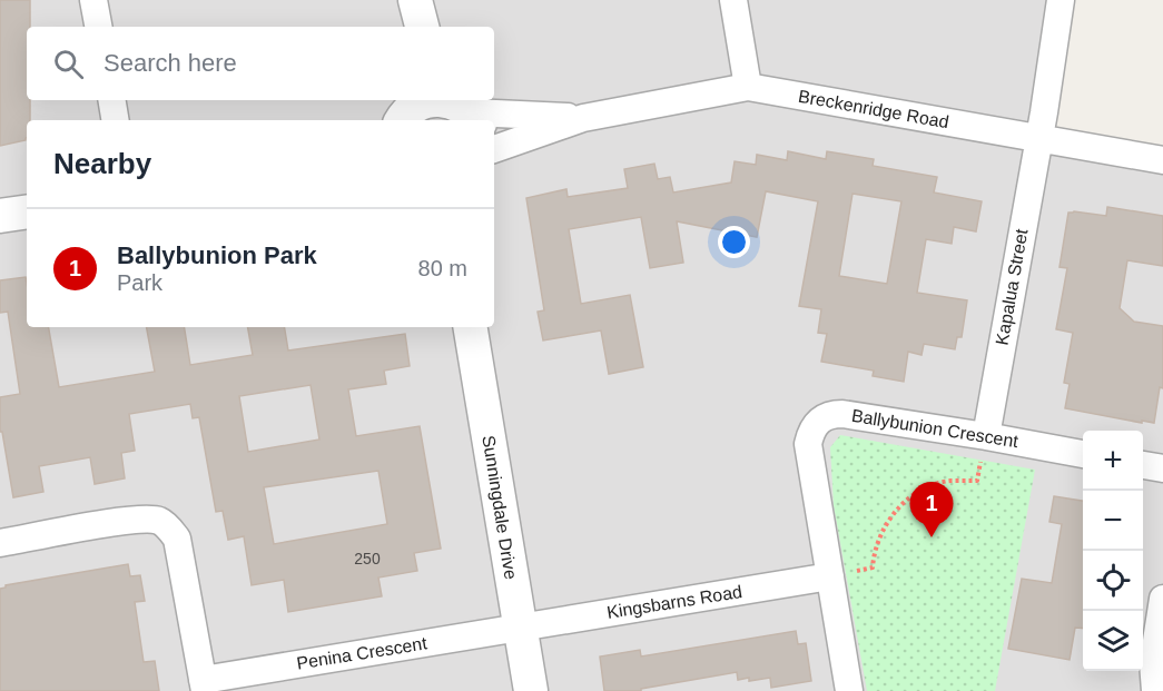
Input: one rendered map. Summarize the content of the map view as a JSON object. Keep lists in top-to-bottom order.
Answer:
{
  "streets": {
    "street": [
      "Breckenridge Road",
      "Kapalua Street",
      "Ballybunion Crescent",
      "Sunningdale Drive",
      "Kingsbarns Road",
      "Penina Crescent"
    ]
  },
  "crossings": [
    ["Breckenridge Road", "Kapalua Street"],
    ["Kapalua Street", "Ballybunion Crescent"],
    ["Ballybunion Crescent", "Kingsbarns Road"],
    ["Sunningdale Drive", "Kingsbarns Road"],
    ["Sunningdale Drive", "Penina Crescent"],
    ["Kingsbarns Road", "Penina Crescent"]
  ],
  "house_numbers": ["250"],
  "page": {
    "search": "Search here",
    "heading": "Nearby",
    "list": [
      {
        "mark": "1",
        "name": "Ballybunion Park",
        "note": "Park",
        "value": "80 m"
      }
    ],
    "map_buttons": ["+", "−"],
    "pins": "1"
  }
}
